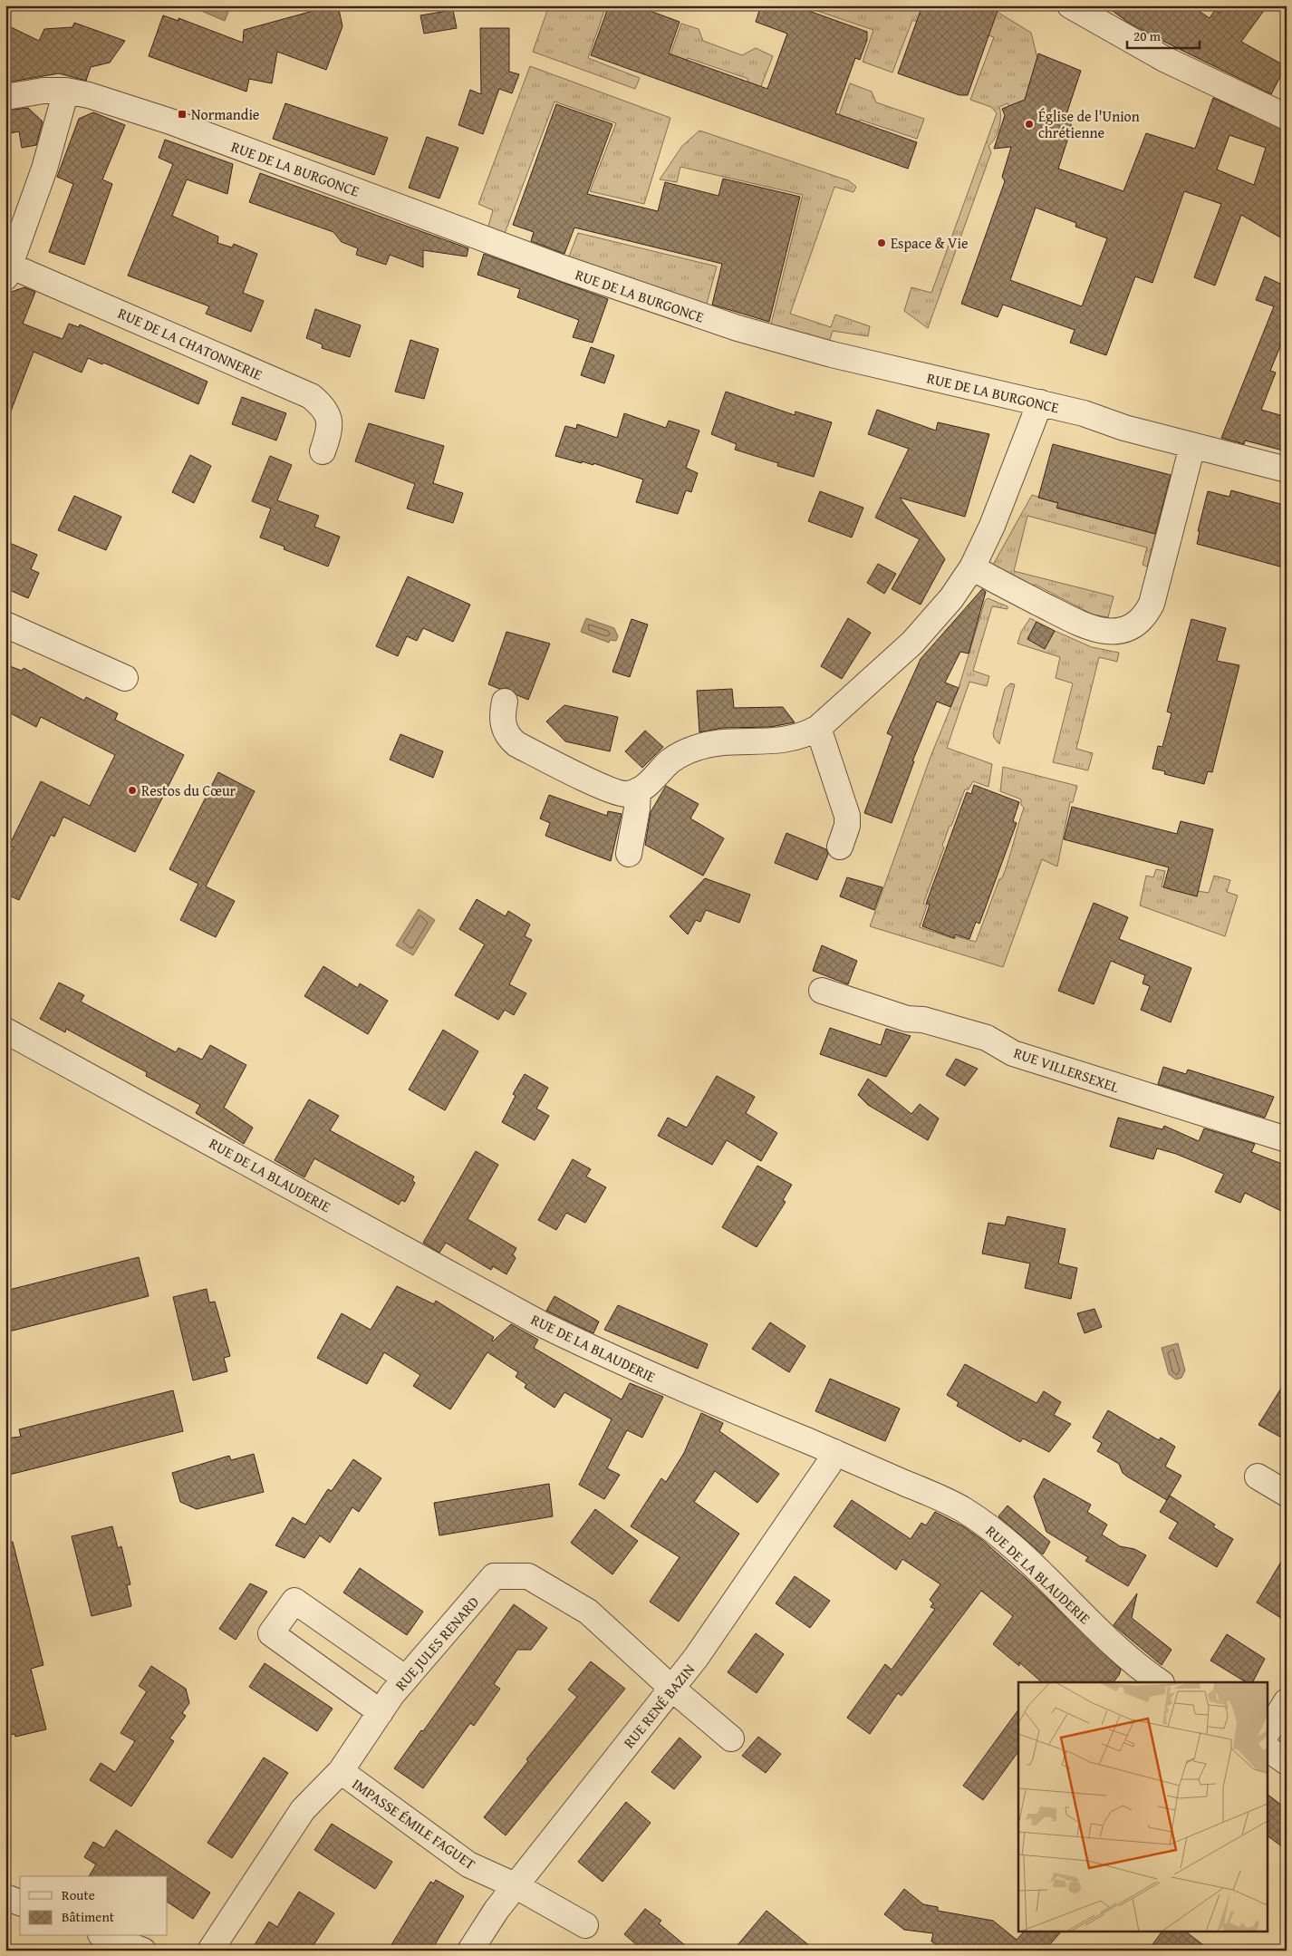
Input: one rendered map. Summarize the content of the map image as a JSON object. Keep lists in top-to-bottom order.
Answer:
{
  "streets": {
    "street": [
      "RUE DE LA BURGONCE",
      "RUE DE LA CHATONNERIE",
      "RUE VILLERSEXEL",
      "RUE DE LA BLAUDERIE",
      "RUE JULES RENARD",
      "RUE RENÉ BAZIN",
      "IMPASSE ÉMILE FAGUET"
    ]
  },
  "crossings": [
    ["RUE DE LA BLAUDERIE", "RUE RENÉ BAZIN"],
    ["RUE JULES RENARD", "RUE RENÉ BAZIN"],
    ["RUE JULES RENARD", "IMPASSE ÉMILE FAGUET"],
    ["RUE RENÉ BAZIN", "IMPASSE ÉMILE FAGUET"]
  ],
  "places": {
    "transit": ["Normandie"],
    "other": ["Église de l'Union chrétienne", "Espace & Vie", "Restos du Cœur"]
  },
  "legend": ["Route", "Bâtiment"],
  "scale_bar": "20 m"
}
